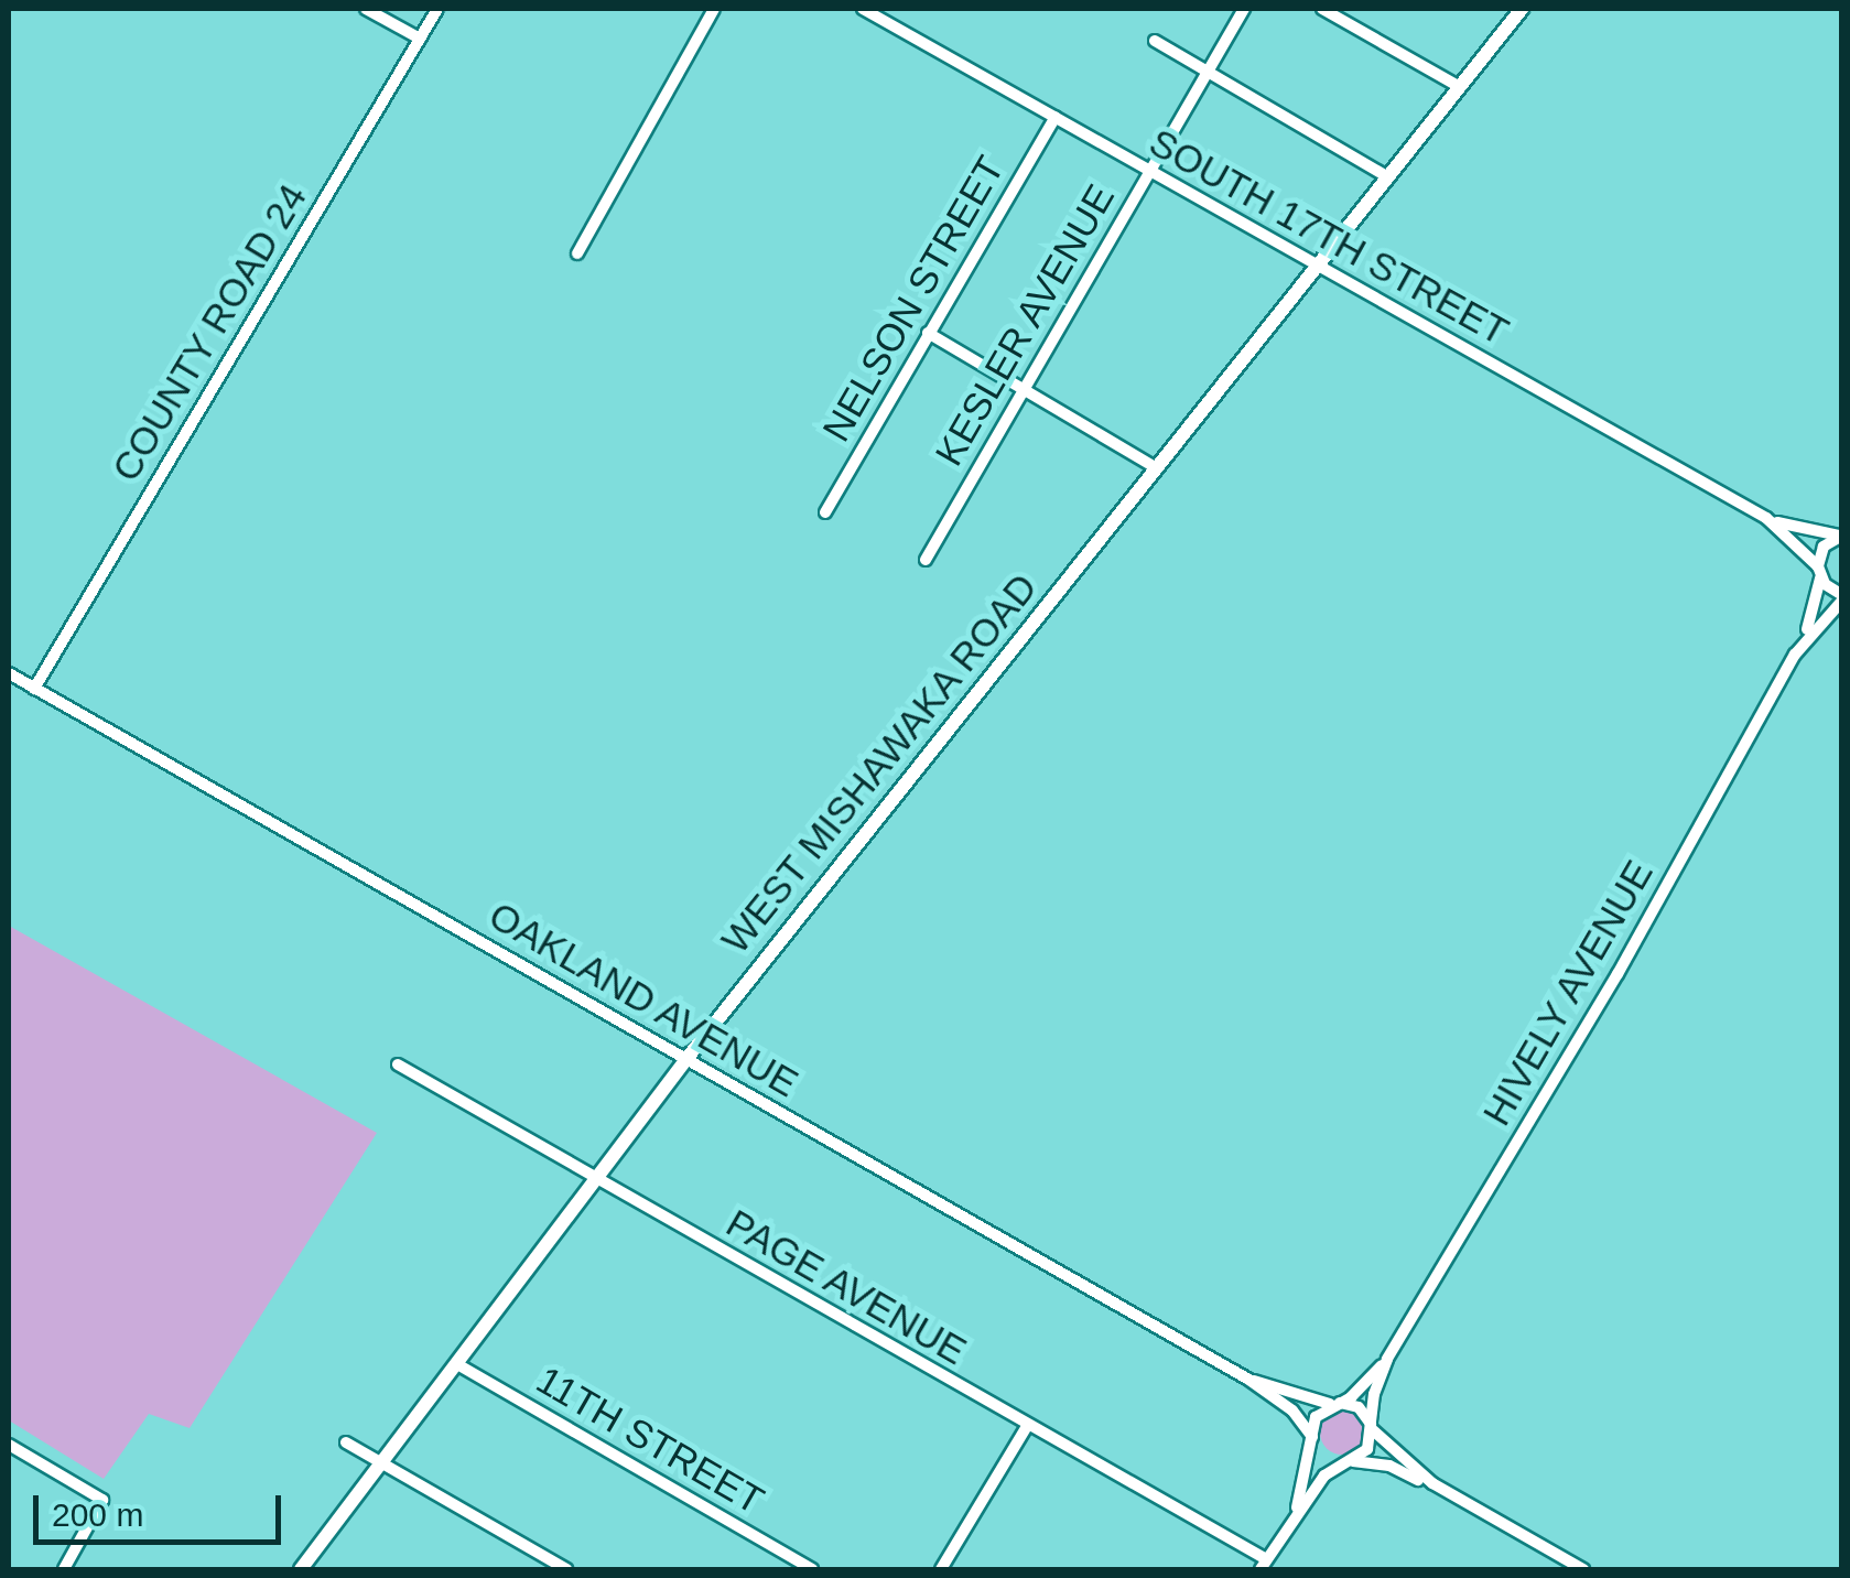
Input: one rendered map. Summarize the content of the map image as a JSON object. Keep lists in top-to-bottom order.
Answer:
{
  "streets": {
    "main road": ["WEST MISHAWAKA ROAD"],
    "street": [
      "SOUTH 17TH STREET",
      "NELSON STREET",
      "KESLER AVENUE",
      "COUNTY ROAD 24",
      "HIVELY AVENUE",
      "OAKLAND AVENUE",
      "PAGE AVENUE",
      "11TH STREET"
    ]
  },
  "crossings": [
    ["SOUTH 17TH STREET", "NELSON STREET"],
    ["SOUTH 17TH STREET", "KESLER AVENUE"],
    ["SOUTH 17TH STREET", "WEST MISHAWAKA ROAD"],
    ["COUNTY ROAD 24", "OAKLAND AVENUE"],
    ["WEST MISHAWAKA ROAD", "OAKLAND AVENUE"],
    ["WEST MISHAWAKA ROAD", "PAGE AVENUE"],
    ["WEST MISHAWAKA ROAD", "11TH STREET"],
    ["HIVELY AVENUE", "OAKLAND AVENUE"]
  ],
  "scale_bar": "200 m"
}
